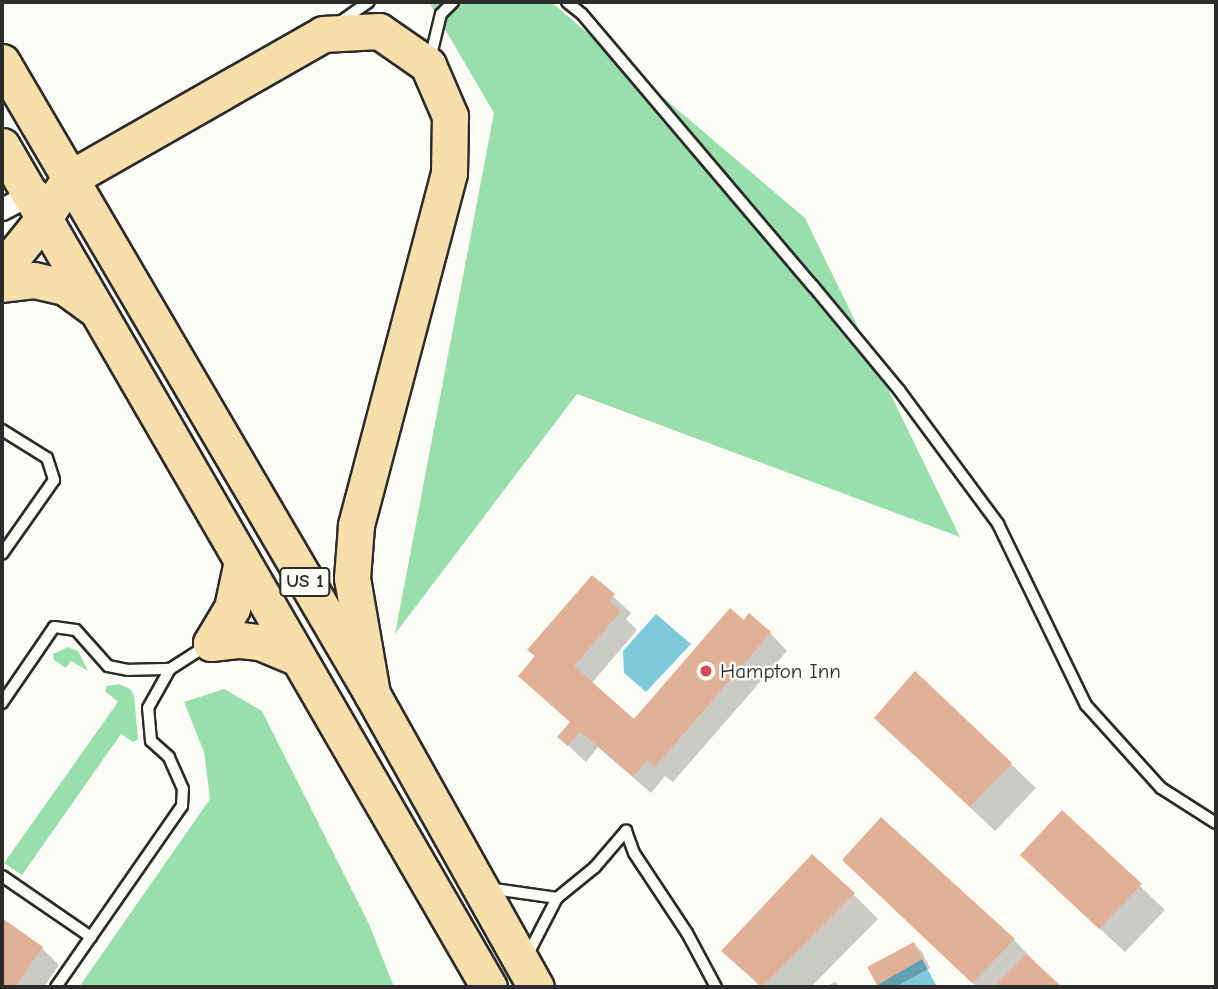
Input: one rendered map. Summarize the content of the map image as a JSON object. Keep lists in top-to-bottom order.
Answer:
{
  "streets": {
    "highway": ["US 1"]
  },
  "places": ["Hampton Inn"]
}
